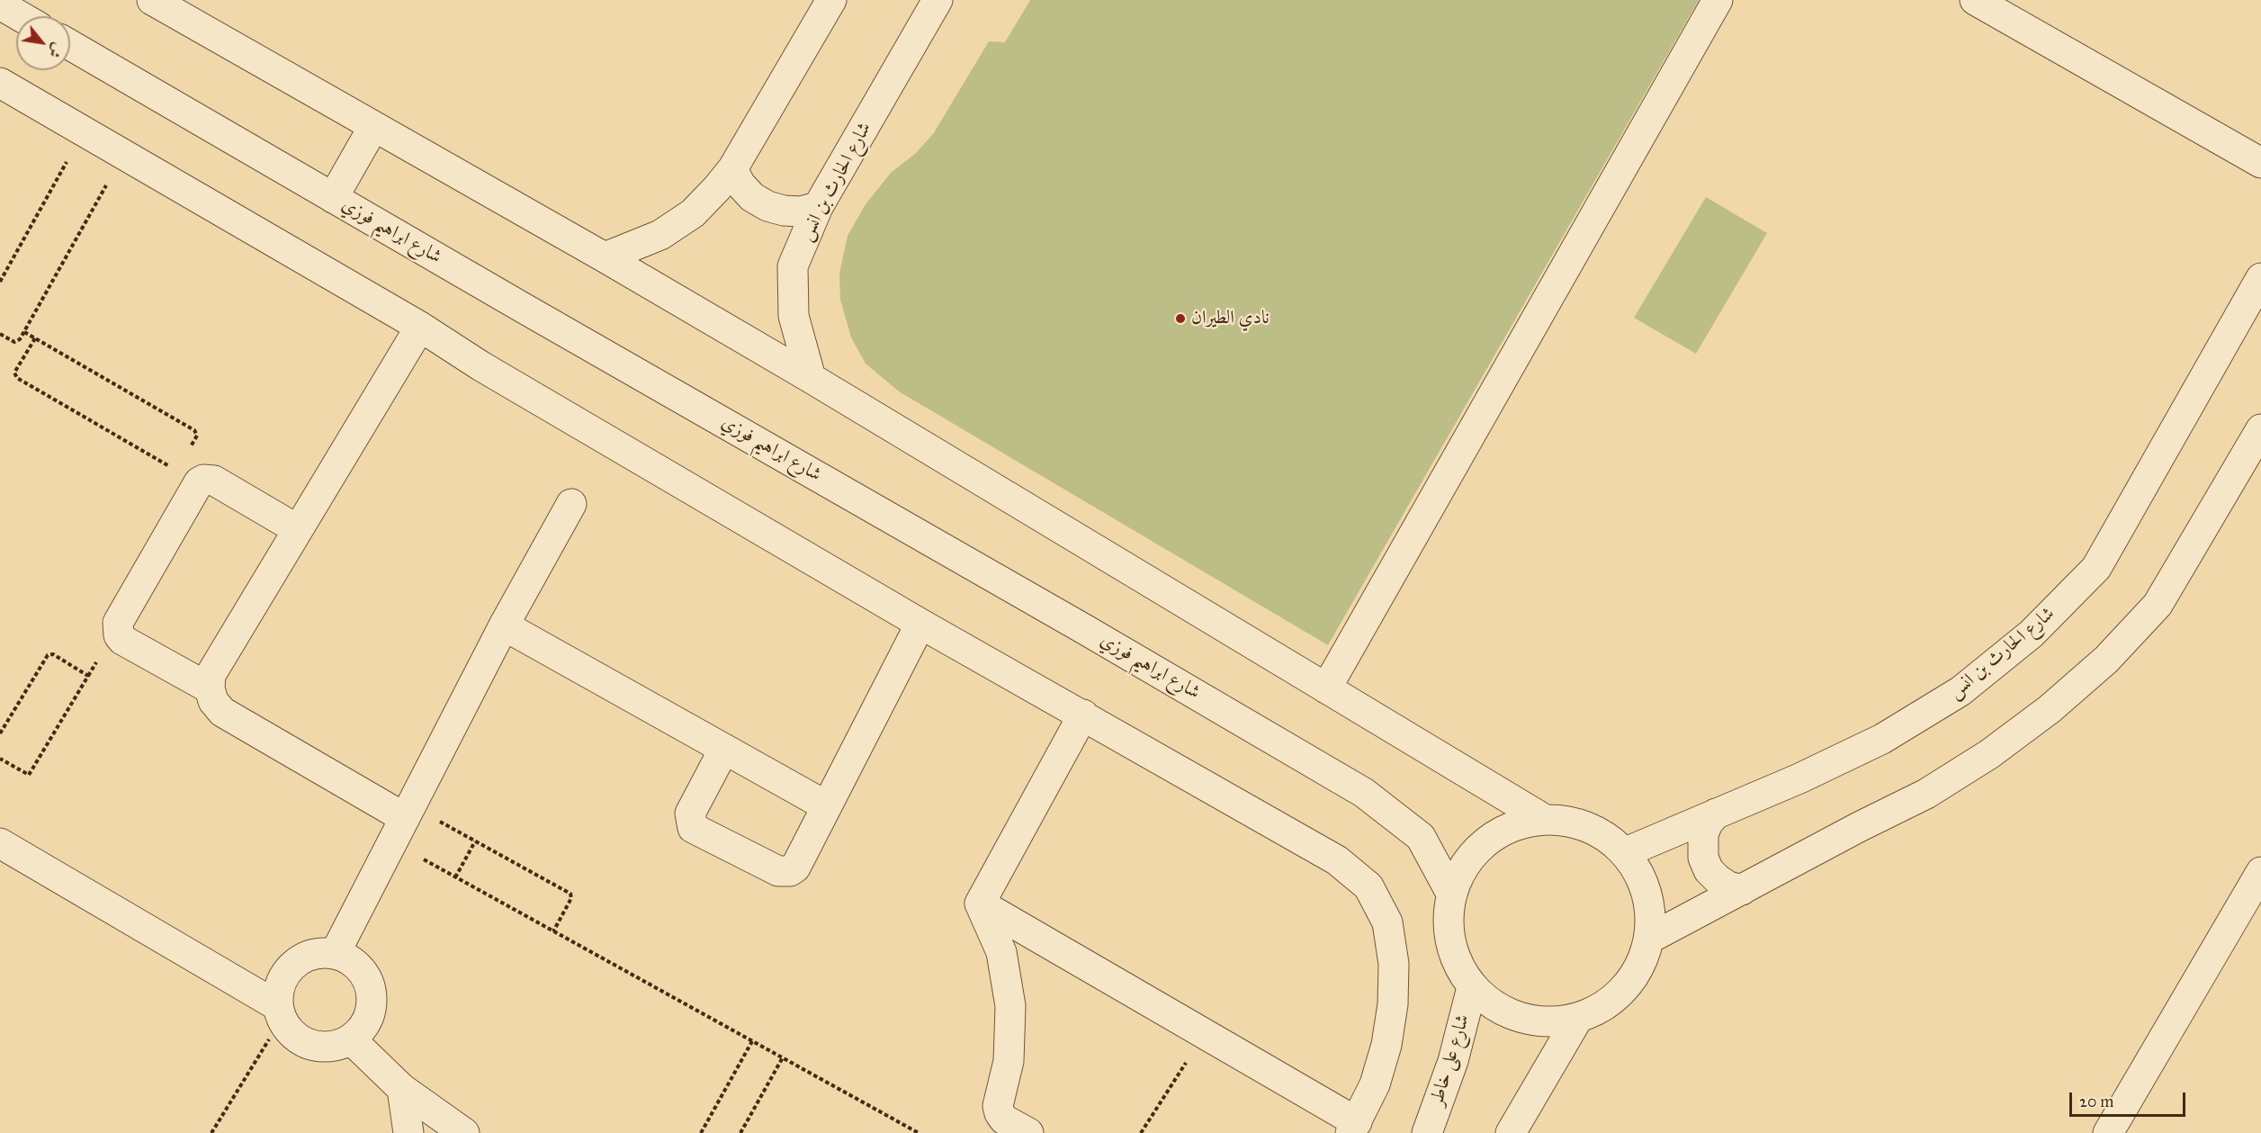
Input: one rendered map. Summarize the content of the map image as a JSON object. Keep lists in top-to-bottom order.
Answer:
{
  "streets": {
    "street": ["شارع الحارث بن انس", "شارع ابراهيم فوزي", "شارع على خاطر"]
  },
  "places": ["نادي الطيران"],
  "scale_bar": "20 m",
  "north": "bottom right"
}
